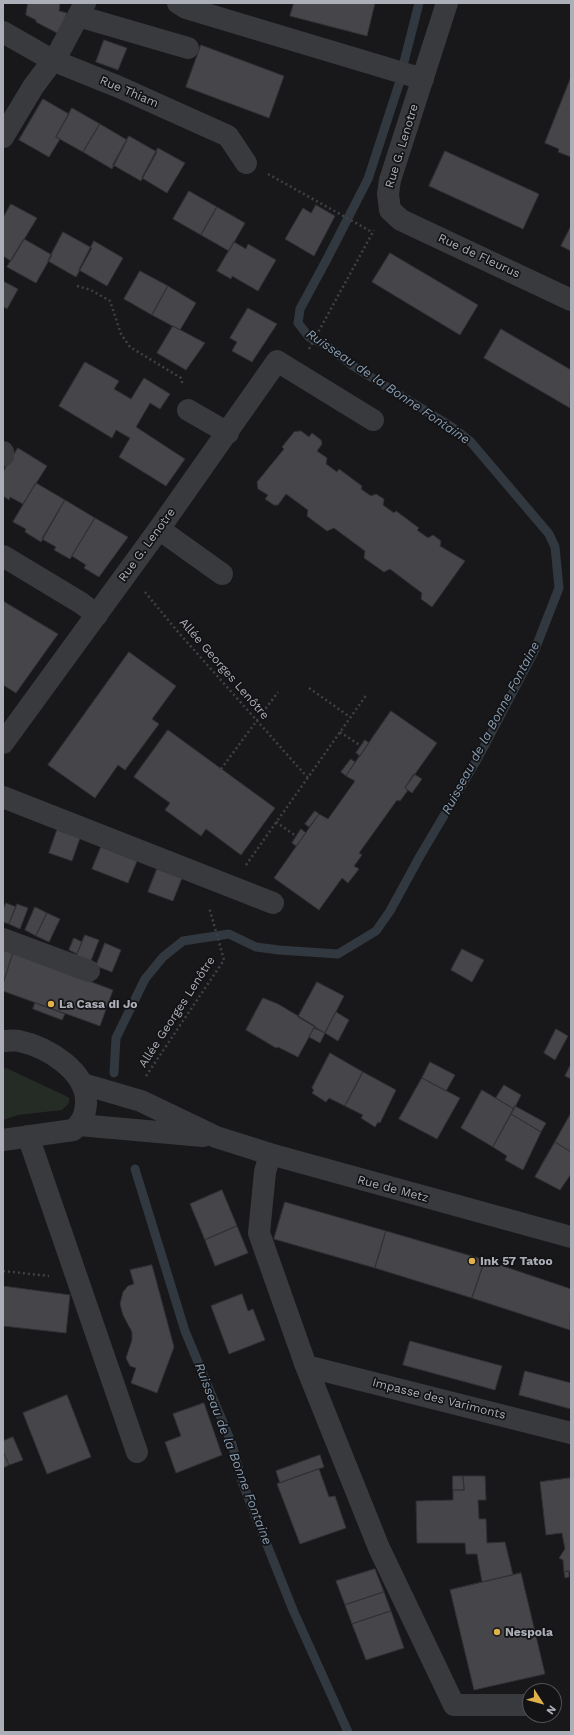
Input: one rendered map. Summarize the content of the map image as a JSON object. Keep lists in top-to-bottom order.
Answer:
{
  "streets": {
    "street": [
      "Rue Thiam",
      "Rue G. Lenotre",
      "Rue de Fleurus",
      "Rue de Metz",
      "Impasse des Varimonts"
    ],
    "path": ["Allée Georges Lenôtre"]
  },
  "crossings": [
    ["Rue G. Lenotre", "Rue de Fleurus"],
    ["Rue G. Lenotre", "Allée Georges Lenôtre"],
    ["Allée Georges Lenôtre", "Rue de Metz"]
  ],
  "water": ["Ruisseau de la Bonne Fontaine"],
  "places": ["La Casa di Jo", "Ink 57 Tatoo", "Nespola"],
  "north": "bottom right"
}
